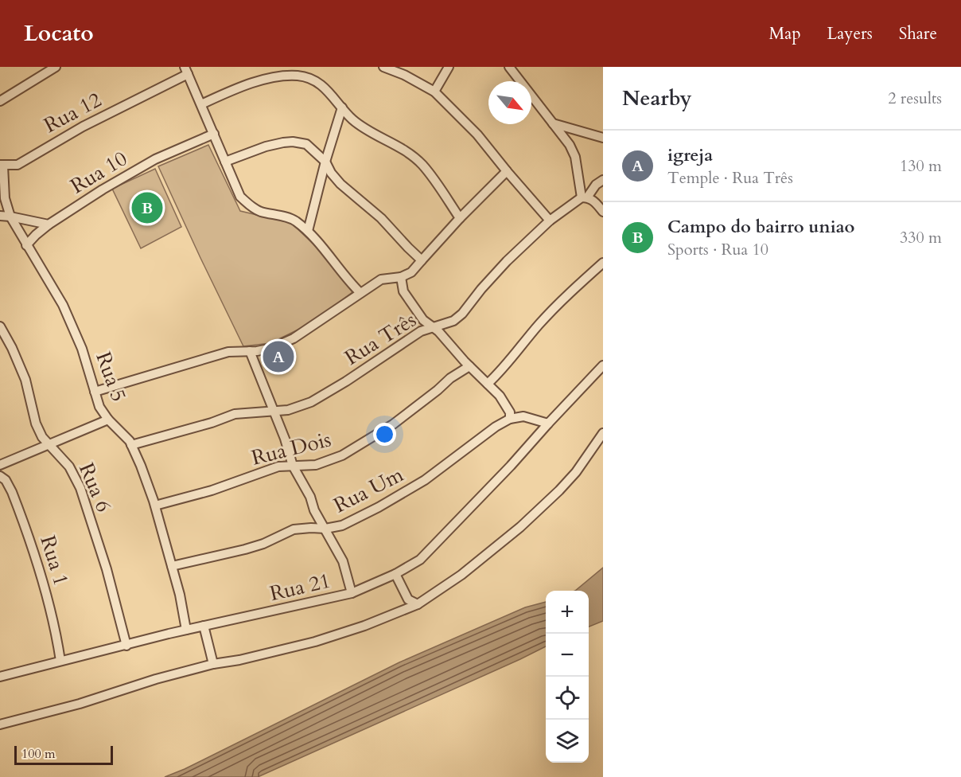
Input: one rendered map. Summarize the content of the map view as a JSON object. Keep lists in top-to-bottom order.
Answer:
{
  "streets": {
    "street": [
      "Rua 12",
      "Rua 10",
      "Rua Três",
      "Rua 5",
      "Rua Dois",
      "Rua 6",
      "Rua Um",
      "Rua 1",
      "Rua 21"
    ]
  },
  "crossings": [
    ["Rua 12", "Rua 5"],
    ["Rua 10", "Rua 5"],
    ["Rua Três", "Rua 5"],
    ["Rua 5", "Rua Dois"],
    ["Rua 5", "Rua Um"],
    ["Rua 5", "Rua 21"],
    ["Rua 6", "Rua 21"],
    ["Rua 1", "Rua 21"]
  ],
  "scale_bar": "100 m",
  "north": "bottom right",
  "page": {
    "header": "Locato",
    "nav": ["Map", "Layers", "Share"],
    "heading": ["Nearby", "2 results"],
    "list": [
      {
        "mark": "A",
        "name": "igreja",
        "note": "Temple · Rua Três",
        "value": "130 m"
      },
      {
        "mark": "B",
        "name": "Campo do bairro uniao",
        "note": "Sports · Rua 10",
        "value": "330 m"
      }
    ],
    "pins": ["B", "A"],
    "map_buttons": ["+", "−"],
    "scale": "100 m"
  }
}
